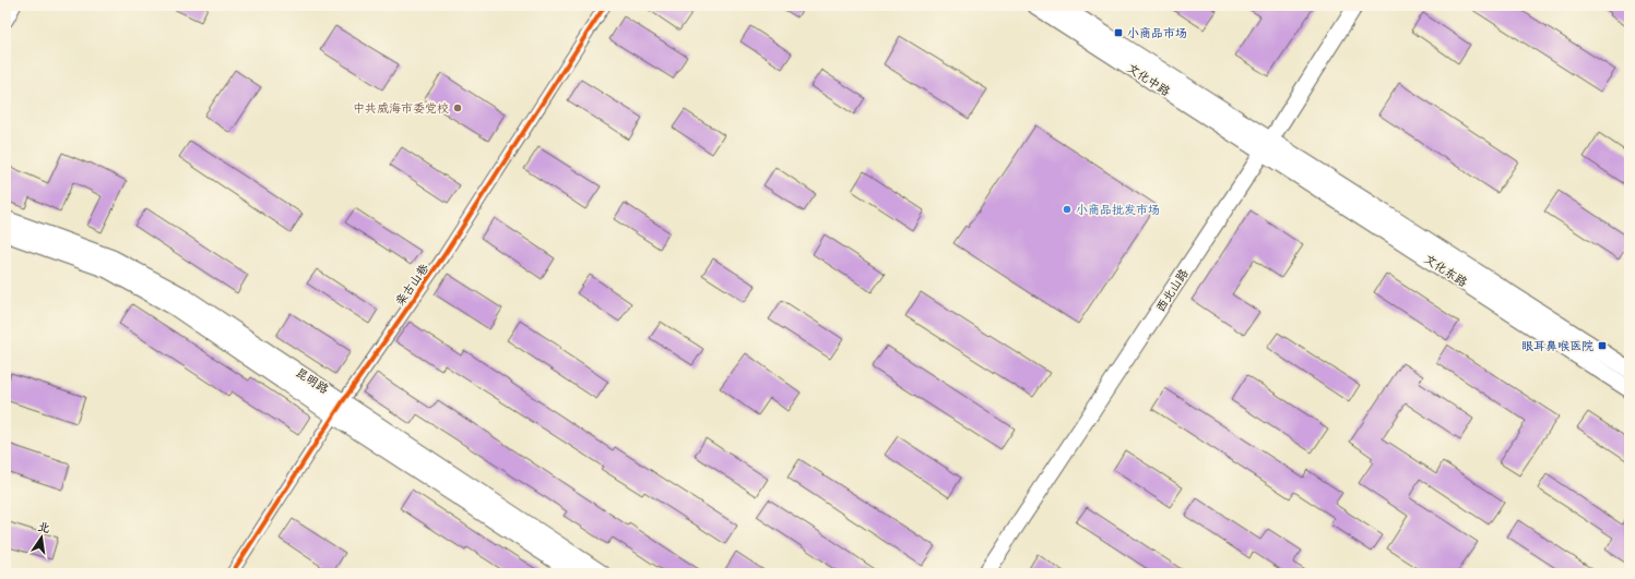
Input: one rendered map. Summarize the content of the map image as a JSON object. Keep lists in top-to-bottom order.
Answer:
{
  "streets": {
    "main road": [
      "文化中路",
      "文化东路",
      "西北山路",
      "昆明路"
    ],
    "street": ["亲古山巷"]
  },
  "crossings": [
    ["文化中路", "文化东路"],
    ["文化中路", "西北山路"],
    ["文化东路", "西北山路"],
    ["亲古山巷", "昆明路"]
  ],
  "places": {
    "transit": ["小商品市场", "眼耳鼻喉医院"],
    "other": ["中共威海市委党校", "小商品批发市场"]
  },
  "north": "top"
}
